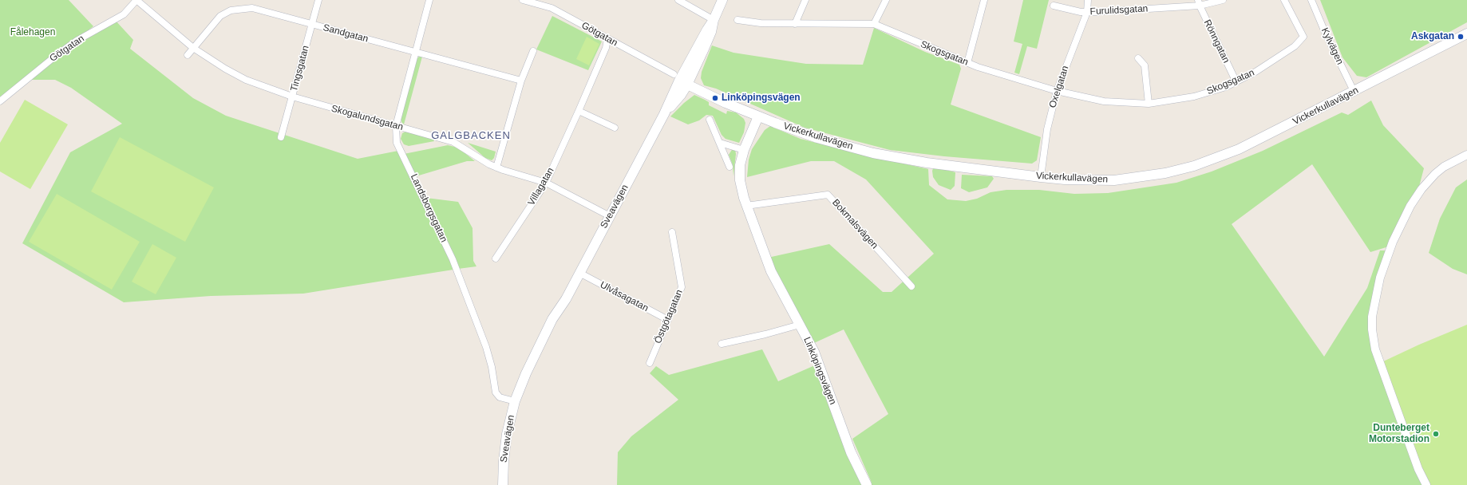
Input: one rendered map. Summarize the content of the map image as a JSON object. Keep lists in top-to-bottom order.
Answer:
{
  "streets": {
    "main road": ["Vickerkullavägen", "Sveavägen", "Linköpingsvägen"],
    "street": [
      "Furulidsgatan",
      "Sandgatan",
      "Götgatan",
      "Rönngatan",
      "Kylvägen",
      "Skogsgatan",
      "Tingsgatan",
      "Oxelgatan",
      "Skogalundsgatan",
      "Villagatan",
      "Landsborgsgatan",
      "Bokmalsvägen",
      "Ulvåsagatan",
      "Östgötagatan"
    ]
  },
  "crossings": [
    ["Furulidsgatan", "Rönngatan"],
    ["Furulidsgatan", "Oxelgatan"],
    ["Sandgatan", "Tingsgatan"],
    ["Sandgatan", "Skogalundsgatan"],
    ["Sandgatan", "Landsborgsgatan"],
    ["Götgatan", "Vickerkullavägen"],
    ["Götgatan", "Skogalundsgatan"],
    ["Götgatan", "Villagatan"],
    ["Götgatan", "Sveavägen"],
    ["Rönngatan", "Skogsgatan"],
    ["Kylvägen", "Vickerkullavägen"],
    ["Skogsgatan", "Oxelgatan"],
    ["Tingsgatan", "Skogalundsgatan"],
    ["Oxelgatan", "Vickerkullavägen"],
    ["Vickerkullavägen", "Sveavägen"],
    ["Vickerkullavägen", "Linköpingsvägen"],
    ["Skogalundsgatan", "Villagatan"],
    ["Skogalundsgatan", "Sveavägen"],
    ["Skogalundsgatan", "Landsborgsgatan"],
    ["Sveavägen", "Landsborgsgatan"],
    ["Sveavägen", "Ulvåsagatan"],
    ["Bokmalsvägen", "Linköpingsvägen"],
    ["Ulvåsagatan", "Östgötagatan"]
  ],
  "districts": ["GALGBACKEN"],
  "parks": ["Fålehagen"],
  "places": ["Askgatan", "Linköpingsvägen", "Dunteberget Motorstadion"]
}
